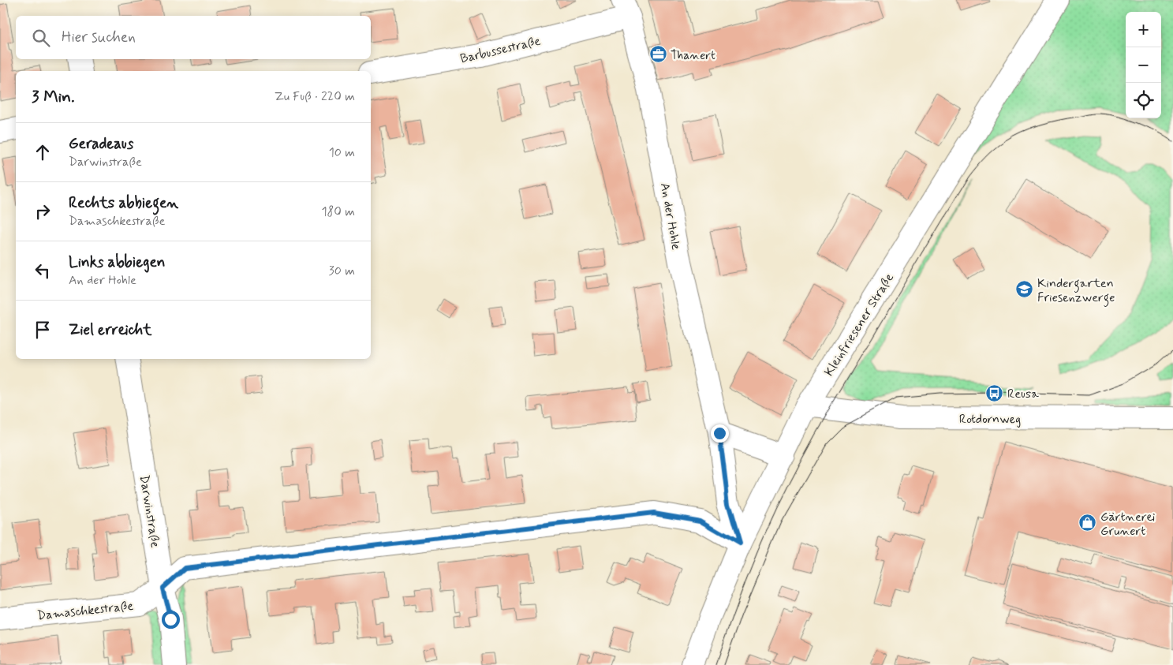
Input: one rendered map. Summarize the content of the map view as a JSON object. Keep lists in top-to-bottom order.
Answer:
{
  "streets": {
    "street": [
      "Barbussestraße",
      "An der Hohle",
      "Kleinfriesener Straße",
      "Rotdornweg",
      "Darwinstraße",
      "Damaschkestraße"
    ]
  },
  "crossings": [
    ["Barbussestraße", "An der Hohle"],
    ["An der Hohle", "Kleinfriesener Straße"],
    ["An der Hohle", "Damaschkestraße"],
    ["Kleinfriesener Straße", "Rotdornweg"],
    ["Kleinfriesener Straße", "Damaschkestraße"],
    ["Darwinstraße", "Damaschkestraße"]
  ],
  "places": {
    "office": ["Thanert"],
    "school or university": ["Kindergarten Friesenzwerge"],
    "bus stop": ["Reusa"],
    "shop": ["Gärtnerei Grunert"]
  },
  "page": {
    "map_buttons": ["+", "−"],
    "search": "Hier suchen",
    "heading": ["3 Min.", "Zu Fuß · 220 m"],
    "list": [
      ["Geradeaus", "Darwinstraße", "10 m"],
      ["Rechts abbiegen", "Damaschkestraße", "180 m"],
      ["Links abbiegen", "An der Hohle", "30 m"],
      "Ziel erreicht"
    ]
  }
}
